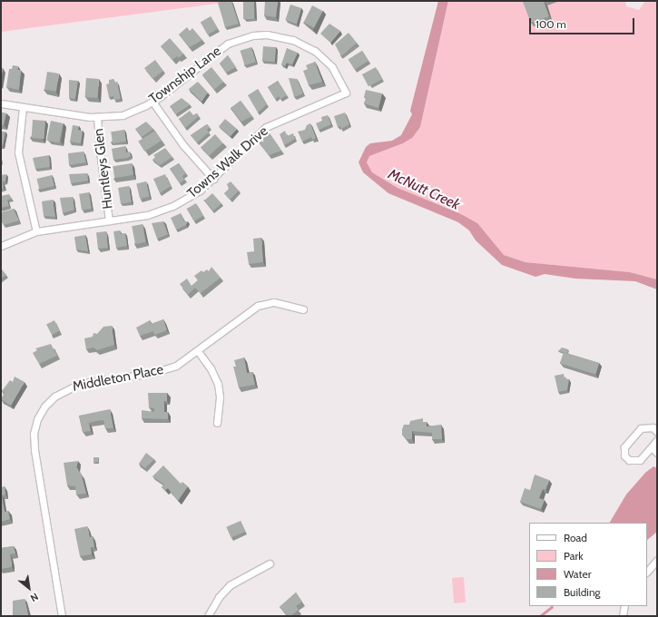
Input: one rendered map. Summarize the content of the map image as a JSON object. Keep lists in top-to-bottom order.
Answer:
{
  "streets": {
    "street": [
      "Township Lane",
      "Towns Walk Drive",
      "Huntleys Glen",
      "Middleton Place"
    ]
  },
  "crossings": [
    ["Township Lane", "Towns Walk Drive"],
    ["Township Lane", "Huntleys Glen"],
    ["Towns Walk Drive", "Huntleys Glen"]
  ],
  "water": ["McNutt Creek"],
  "legend": [
    "Road",
    "Park",
    "Water",
    "Building"
  ],
  "scale_bar": "100 m",
  "north": "bottom right"
}
